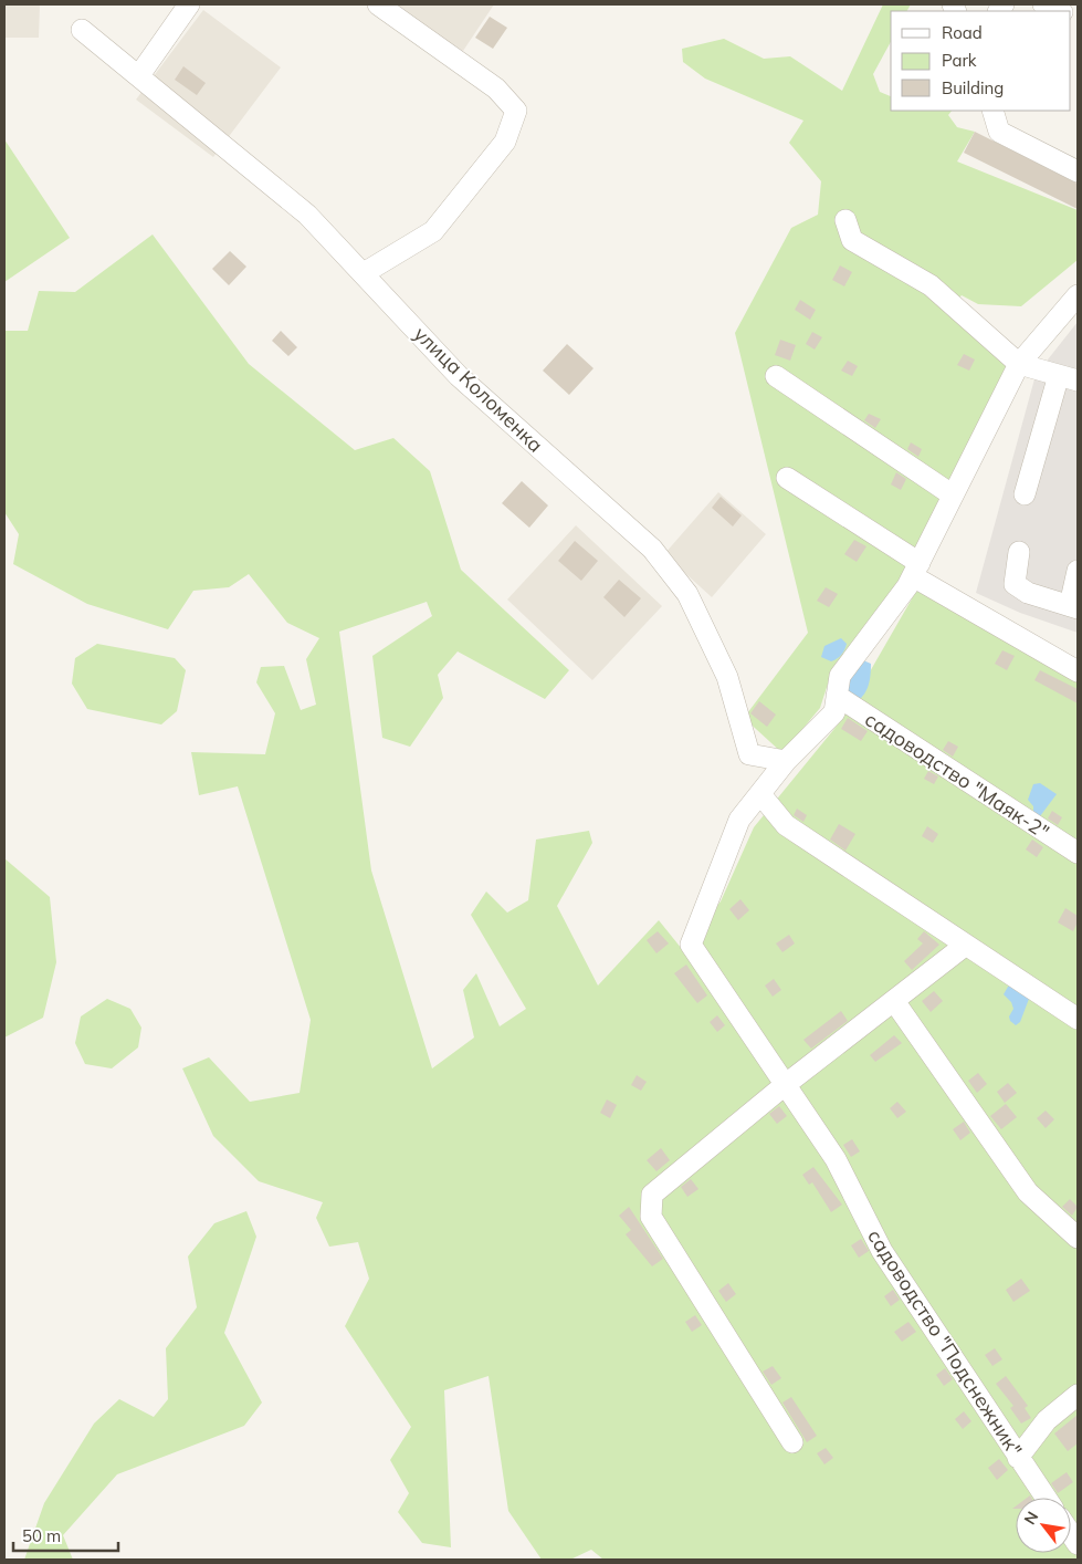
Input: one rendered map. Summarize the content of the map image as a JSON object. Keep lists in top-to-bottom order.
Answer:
{
  "streets": {
    "street": ["улица Коломенка", "садоводство \"Маяк-2\"", "садоводство \"Подснежник\""]
  },
  "legend": ["Road", "Park", "Building"],
  "scale_bar": "50 m",
  "north": "top left"
}
